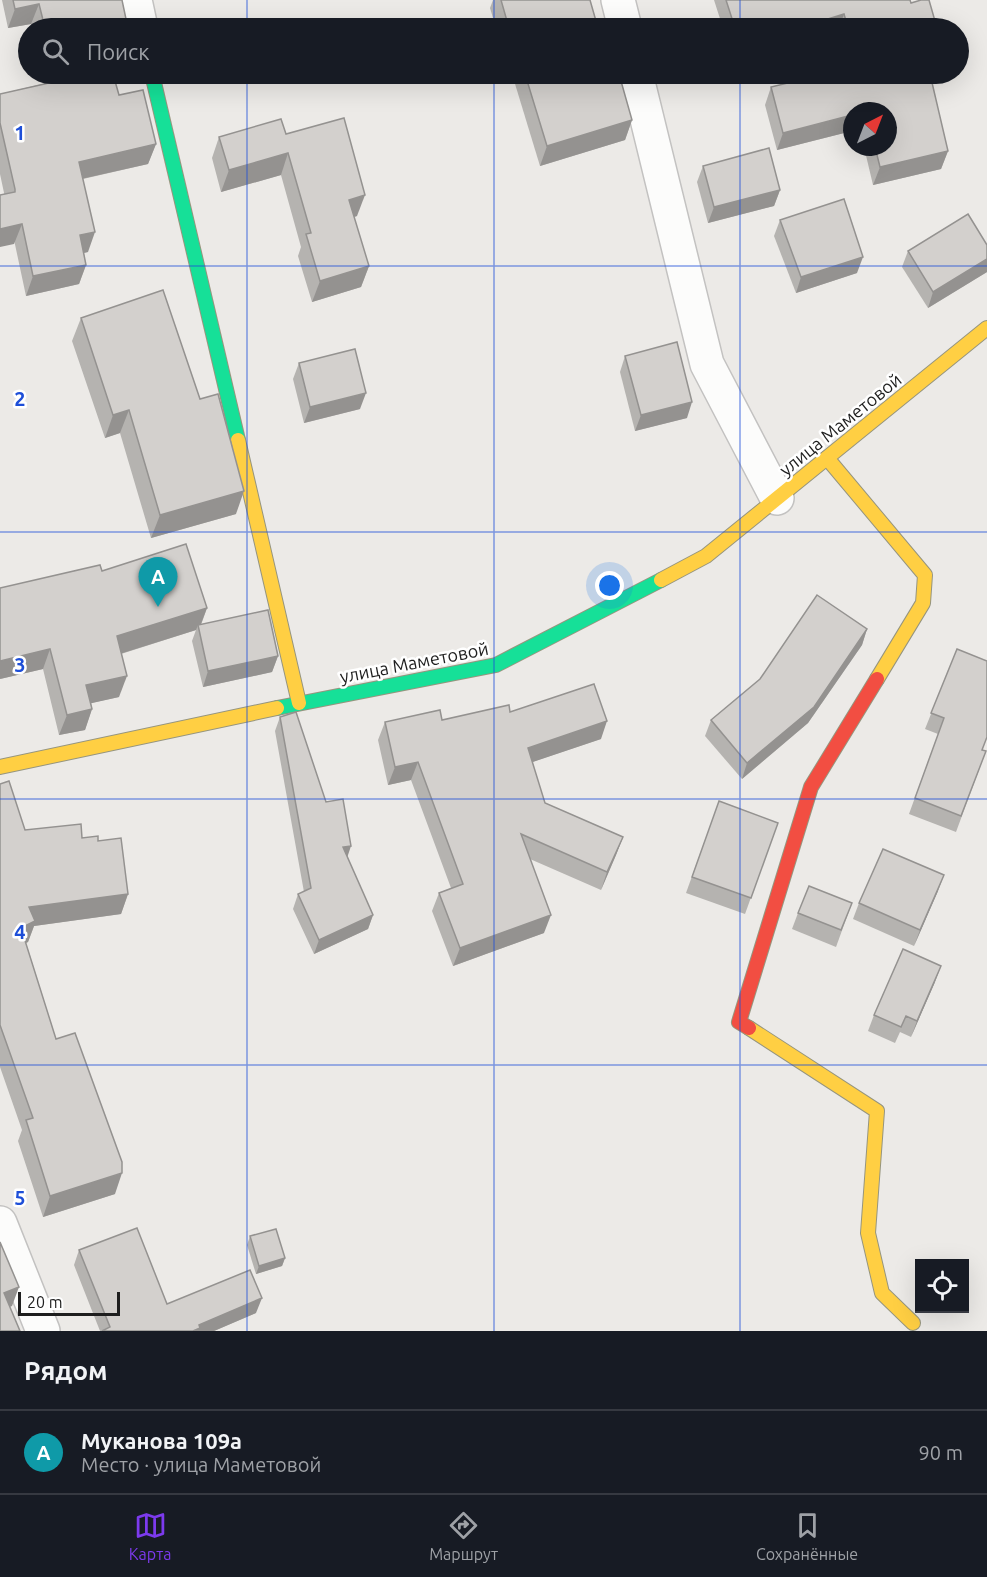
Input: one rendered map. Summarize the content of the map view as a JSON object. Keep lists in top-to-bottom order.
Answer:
{
  "streets": {
    "street": ["улица Маметовой"]
  },
  "scale_bar": "20 m",
  "north": "top right",
  "page": {
    "search": "Поиск",
    "pins": "A",
    "scale": "20 m",
    "heading": "Рядом",
    "list": [
      {
        "mark": "A",
        "name": "Муканова 109а",
        "note": "Место · улица Маметовой",
        "value": "90 m"
      }
    ],
    "nav": ["Карта", "Маршрут", "Сохранённые"]
  },
  "grid": {
    "rows": [
      "1",
      "2",
      "3",
      "4",
      "5"
    ]
  }
}
